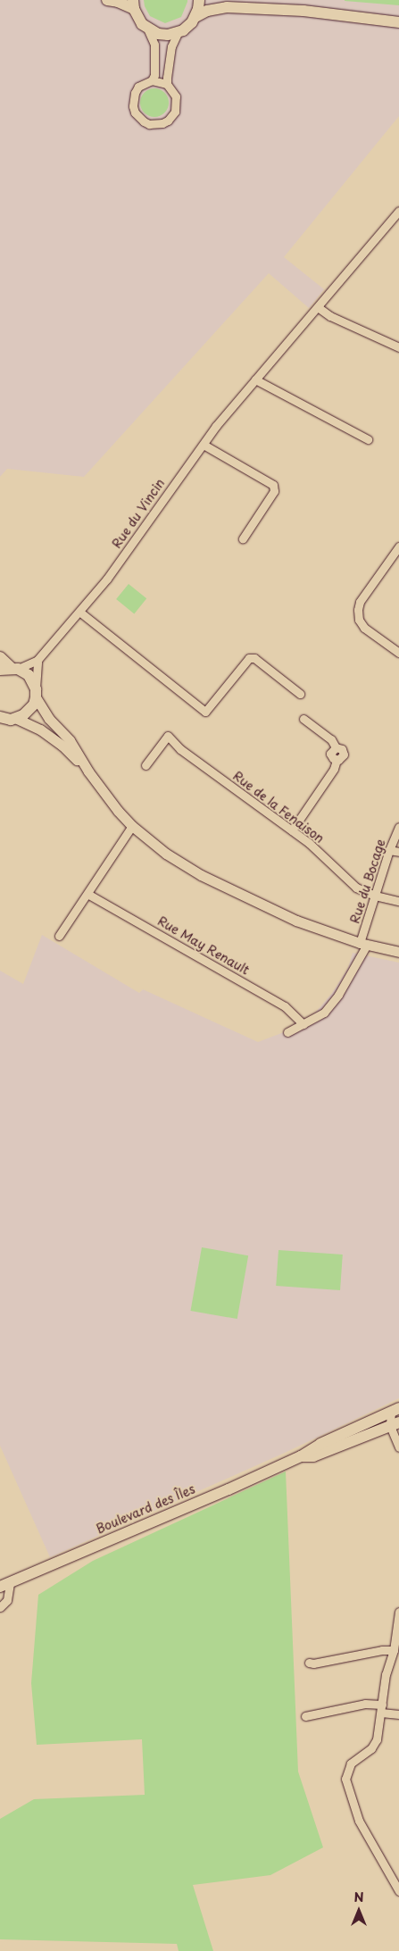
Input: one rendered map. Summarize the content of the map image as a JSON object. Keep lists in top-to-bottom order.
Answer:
{
  "streets": {
    "main road": ["Boulevard des Îles"],
    "street": [
      "Rue du Vincin",
      "Rue de la Fenaison",
      "Rue du Bocage",
      "Rue May Renault"
    ]
  },
  "crossings": [
    ["Rue de la Fenaison", "Rue du Bocage"],
    ["Rue du Bocage", "Rue May Renault"]
  ],
  "north": "top"
}
